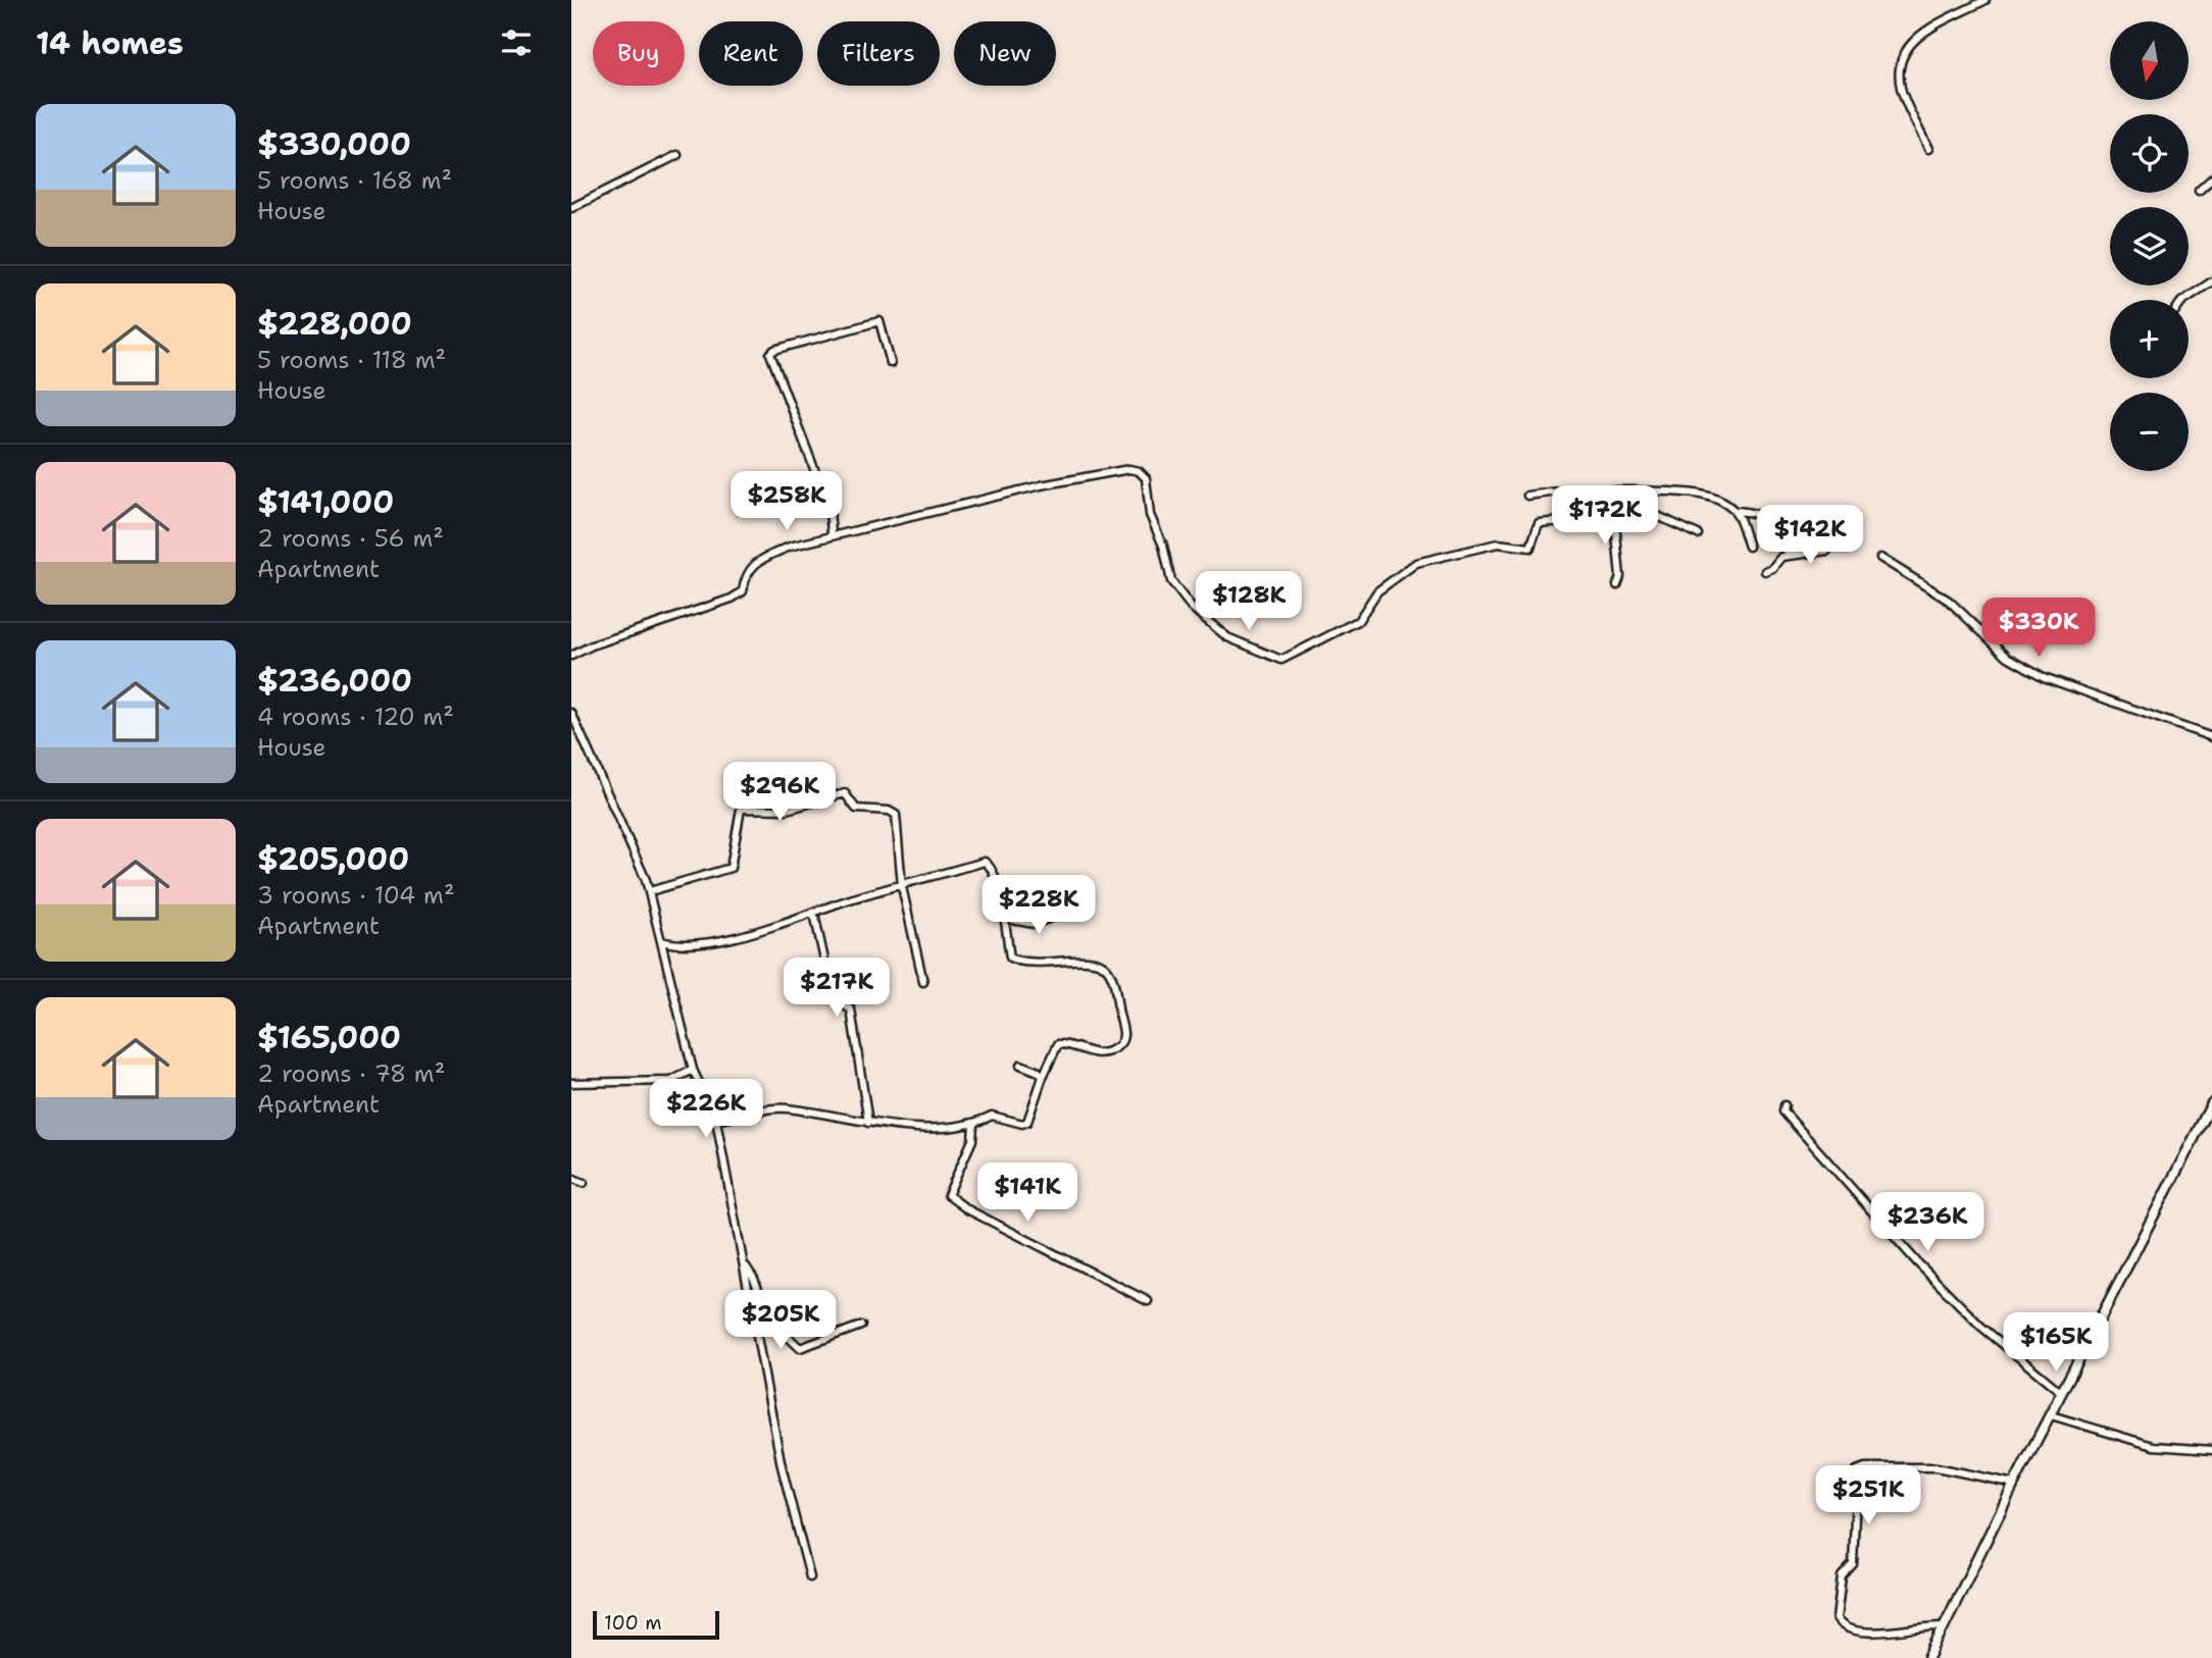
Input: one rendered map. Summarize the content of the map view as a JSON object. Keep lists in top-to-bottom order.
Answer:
{
  "scale_bar": "100 m",
  "north": "bottom",
  "page": {
    "heading": "14 homes",
    "map_buttons": ["+", "−"],
    "chip": [
      "Buy",
      "Rent",
      "Filters",
      "New"
    ],
    "list": [
      {
        "name": "$330,000",
        "note": "5 rooms · 168 m² · House"
      },
      {
        "name": "$228,000",
        "note": "5 rooms · 118 m² · House"
      },
      {
        "name": "$141,000",
        "note": "2 rooms · 56 m² · Apartment"
      },
      {
        "name": "$236,000",
        "note": "4 rooms · 120 m² · House"
      },
      {
        "name": "$205,000",
        "note": "3 rooms · 104 m² · Apartment"
      },
      {
        "name": "$165,000",
        "note": "2 rooms · 78 m² · Apartment"
      }
    ],
    "price": [
      "$258K",
      "$172K",
      "$142K",
      "$128K",
      "$330K",
      "$296K",
      "$228K",
      "$217K",
      "$226K",
      "$141K",
      "$236K",
      "$205K",
      "$165K",
      "$251K"
    ],
    "scale": "100 m"
  }
}
